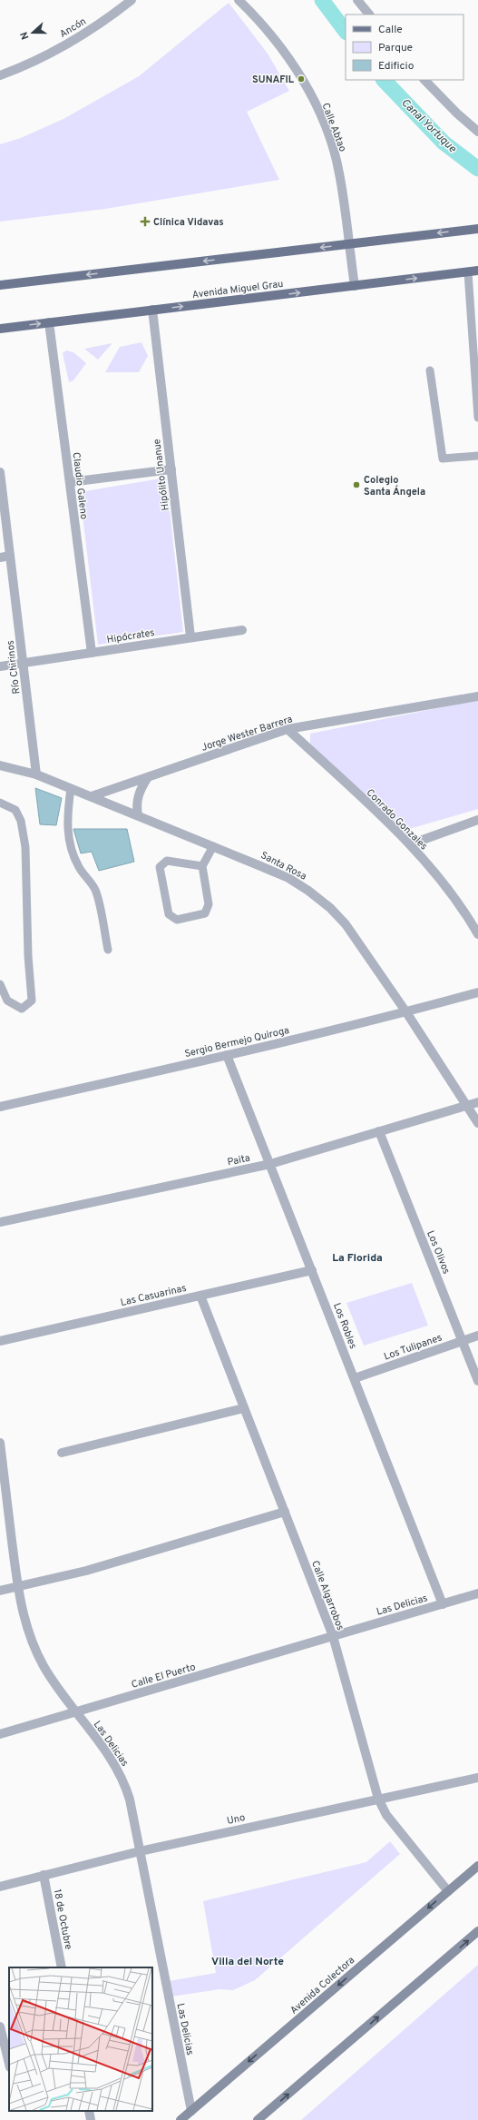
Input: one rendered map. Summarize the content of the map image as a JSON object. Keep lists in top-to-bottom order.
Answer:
{
  "streets": {
    "main road": ["Avenida Miguel Grau", "Avenida Colectora"],
    "street": [
      "Ancón",
      "Calle Abtao",
      "Hipólito Unanue",
      "Claudio Galeno",
      "Hipócrates",
      "Río Chirinos",
      "Jorge Wester Barrera",
      "Conrado Gonzales",
      "Santa Rosa",
      "Sergio Bermejo Quiroga",
      "Paita",
      "Los Olivos",
      "Las Casuarinas",
      "Los Robles",
      "Los Tulipanes",
      "Calle Algarrobos",
      "Las Delicias",
      "Calle El Puerto",
      "Uno",
      "18 de Octubre"
    ]
  },
  "crossings": [
    ["Calle Abtao", "Avenida Miguel Grau"],
    ["Avenida Miguel Grau", "Hipólito Unanue"],
    ["Avenida Miguel Grau", "Claudio Galeno"],
    ["Hipólito Unanue", "Hipócrates"],
    ["Claudio Galeno", "Hipócrates"],
    ["Hipócrates", "Río Chirinos"],
    ["Río Chirinos", "Santa Rosa"],
    ["Jorge Wester Barrera", "Conrado Gonzales"],
    ["Jorge Wester Barrera", "Santa Rosa"],
    ["Santa Rosa", "Sergio Bermejo Quiroga"],
    ["Santa Rosa", "Paita"],
    ["Sergio Bermejo Quiroga", "Los Robles"],
    ["Paita", "Los Olivos"],
    ["Paita", "Los Robles"],
    ["Los Olivos", "Los Tulipanes"],
    ["Las Casuarinas", "Los Robles"],
    ["Las Casuarinas", "Calle Algarrobos"],
    ["Los Robles", "Los Tulipanes"],
    ["Los Robles", "Las Delicias"],
    ["Calle Algarrobos", "Las Delicias"],
    ["Calle Algarrobos", "Calle El Puerto"],
    ["Calle Algarrobos", "Uno"],
    ["Calle Algarrobos", "Avenida Colectora"],
    ["Las Delicias", "Calle El Puerto"],
    ["Las Delicias", "Uno"],
    ["Las Delicias", "Avenida Colectora"],
    ["Uno", "18 de Octubre"]
  ],
  "districts": ["La Florida", "Villa del Norte"],
  "water": ["Canal Yortuque"],
  "places": {
    "other": ["SUNAFIL", "Colegio Santa Ángela"],
    "health": ["Clínica Vidavas"]
  },
  "legend": ["Calle", "Parque", "Edificio"],
  "north": "left"
}
